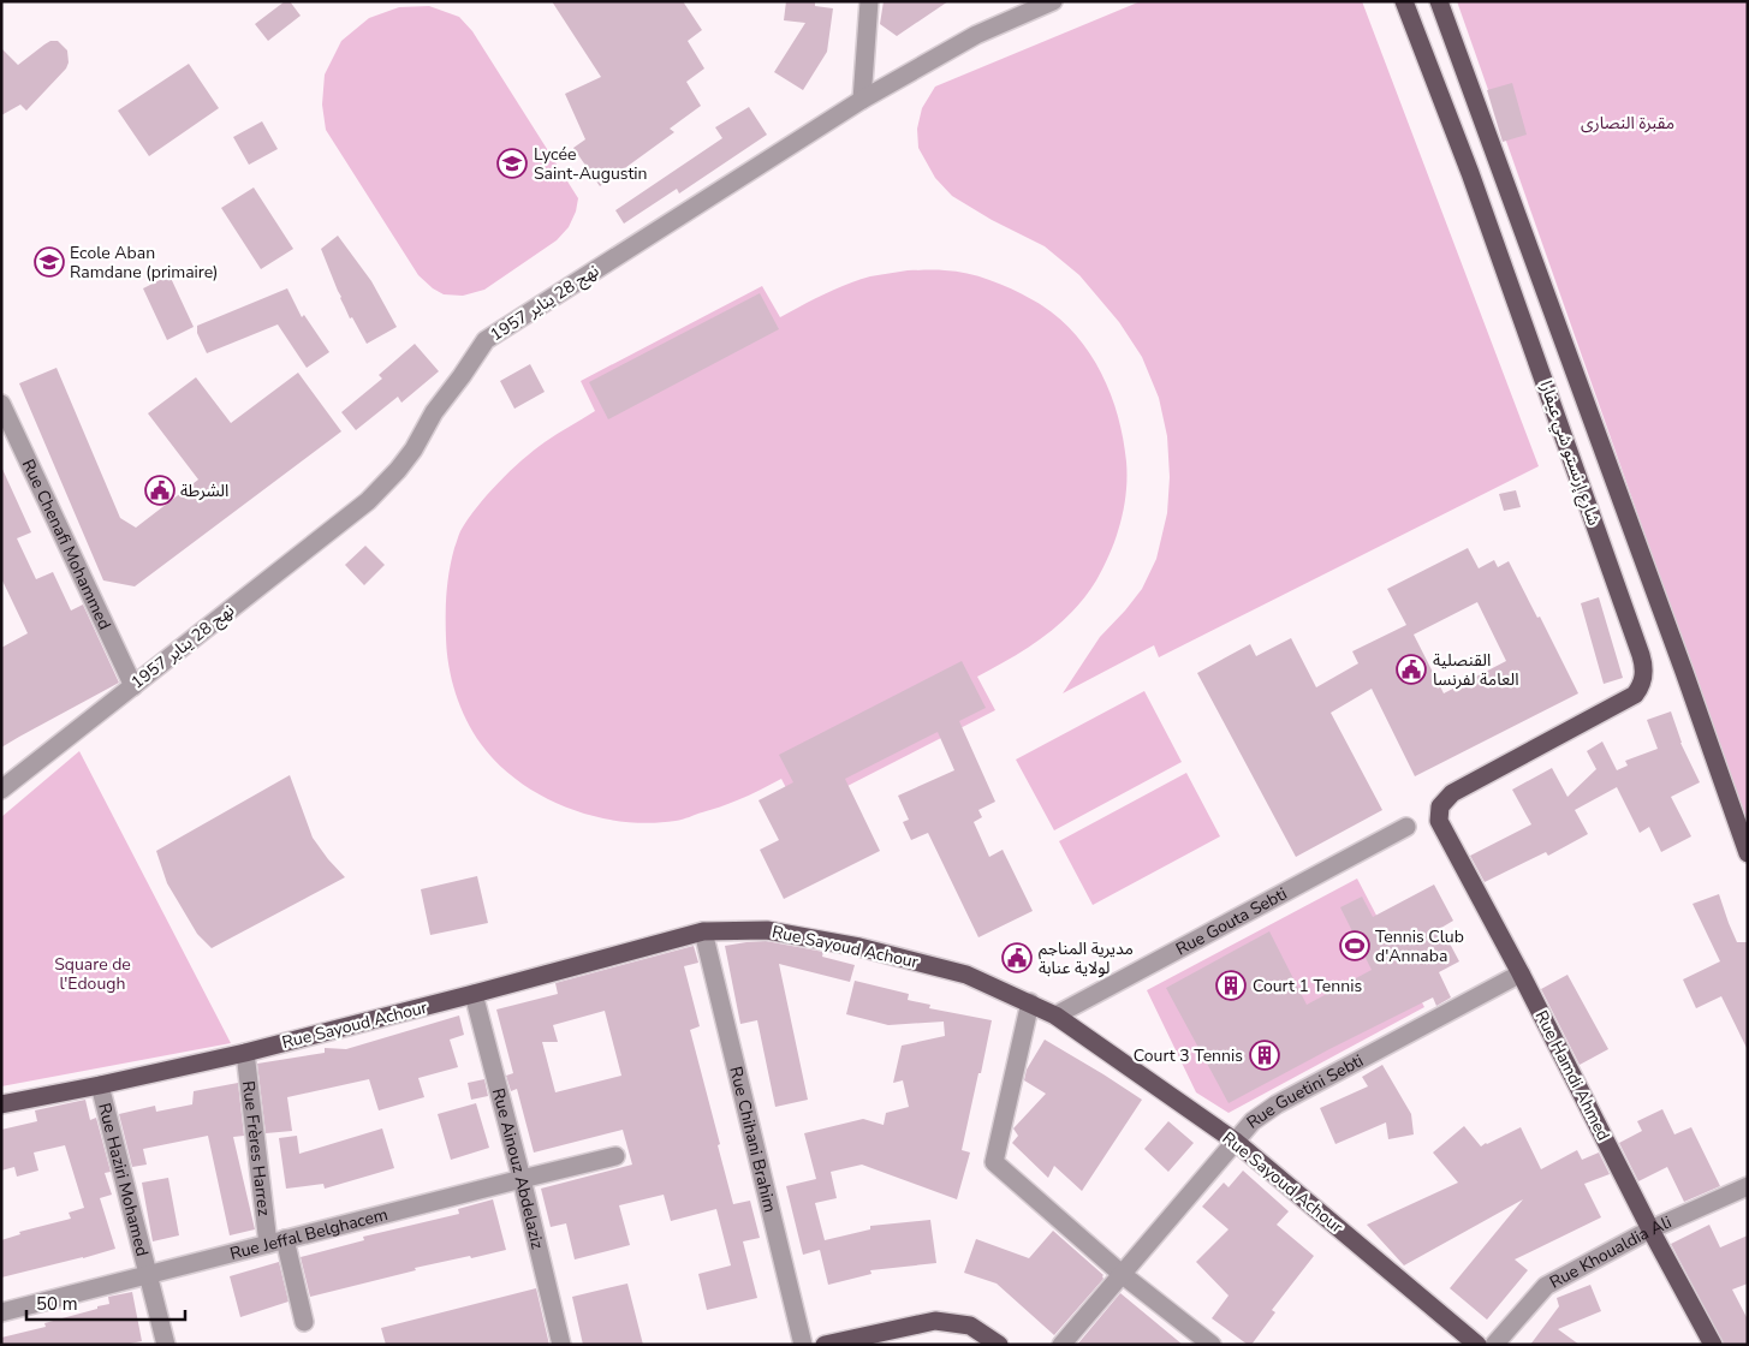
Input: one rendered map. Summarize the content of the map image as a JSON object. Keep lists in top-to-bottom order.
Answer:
{
  "streets": {
    "main road": ["شارع إرنستو شي عيفارا", "Rue Sayoud Achour", "Rue Hamdi Ahmed"],
    "street": [
      "نهج 28 يناير 1957",
      "Rue Chenafi Mohammed",
      "Rue Gouta Sebti",
      "Rue Guetini Sebti",
      "Rue Chihani Brahim",
      "Rue Frères Harrez",
      "Rue Ainouz Abdelaziz",
      "Rue Haziri Mohamed",
      "Rue Jeffal Belghacem",
      "Rue Khoualdia Ali"
    ]
  },
  "crossings": [
    ["نهج 28 يناير 1957", "Rue Chenafi Mohammed"],
    ["شارع إرنستو شي عيفارا", "Rue Hamdi Ahmed"],
    ["Rue Gouta Sebti", "Rue Sayoud Achour"],
    ["Rue Sayoud Achour", "Rue Guetini Sebti"],
    ["Rue Sayoud Achour", "Rue Chihani Brahim"],
    ["Rue Sayoud Achour", "Rue Frères Harrez"],
    ["Rue Sayoud Achour", "Rue Ainouz Abdelaziz"],
    ["Rue Sayoud Achour", "Rue Haziri Mohamed"],
    ["Rue Hamdi Ahmed", "Rue Guetini Sebti"],
    ["Rue Hamdi Ahmed", "Rue Khoualdia Ali"],
    ["Rue Frères Harrez", "Rue Jeffal Belghacem"],
    ["Rue Ainouz Abdelaziz", "Rue Jeffal Belghacem"],
    ["Rue Haziri Mohamed", "Rue Jeffal Belghacem"]
  ],
  "parks": ["مقبرة النصارى", "Square de l'Edough"],
  "places": {
    "school or university": ["Lycée Saint-Augustin", "Ecole Aban Ramdane (primaire)"],
    "public building": ["الشرطة", "القنصلية العامة لفرنسا", "مديرية المناجم لولاية عنابة"],
    "sports": ["Tennis Club d'Annaba"],
    "building": ["Court 1 Tennis", "Court 3 Tennis"]
  },
  "scale_bar": "50 m"
}
